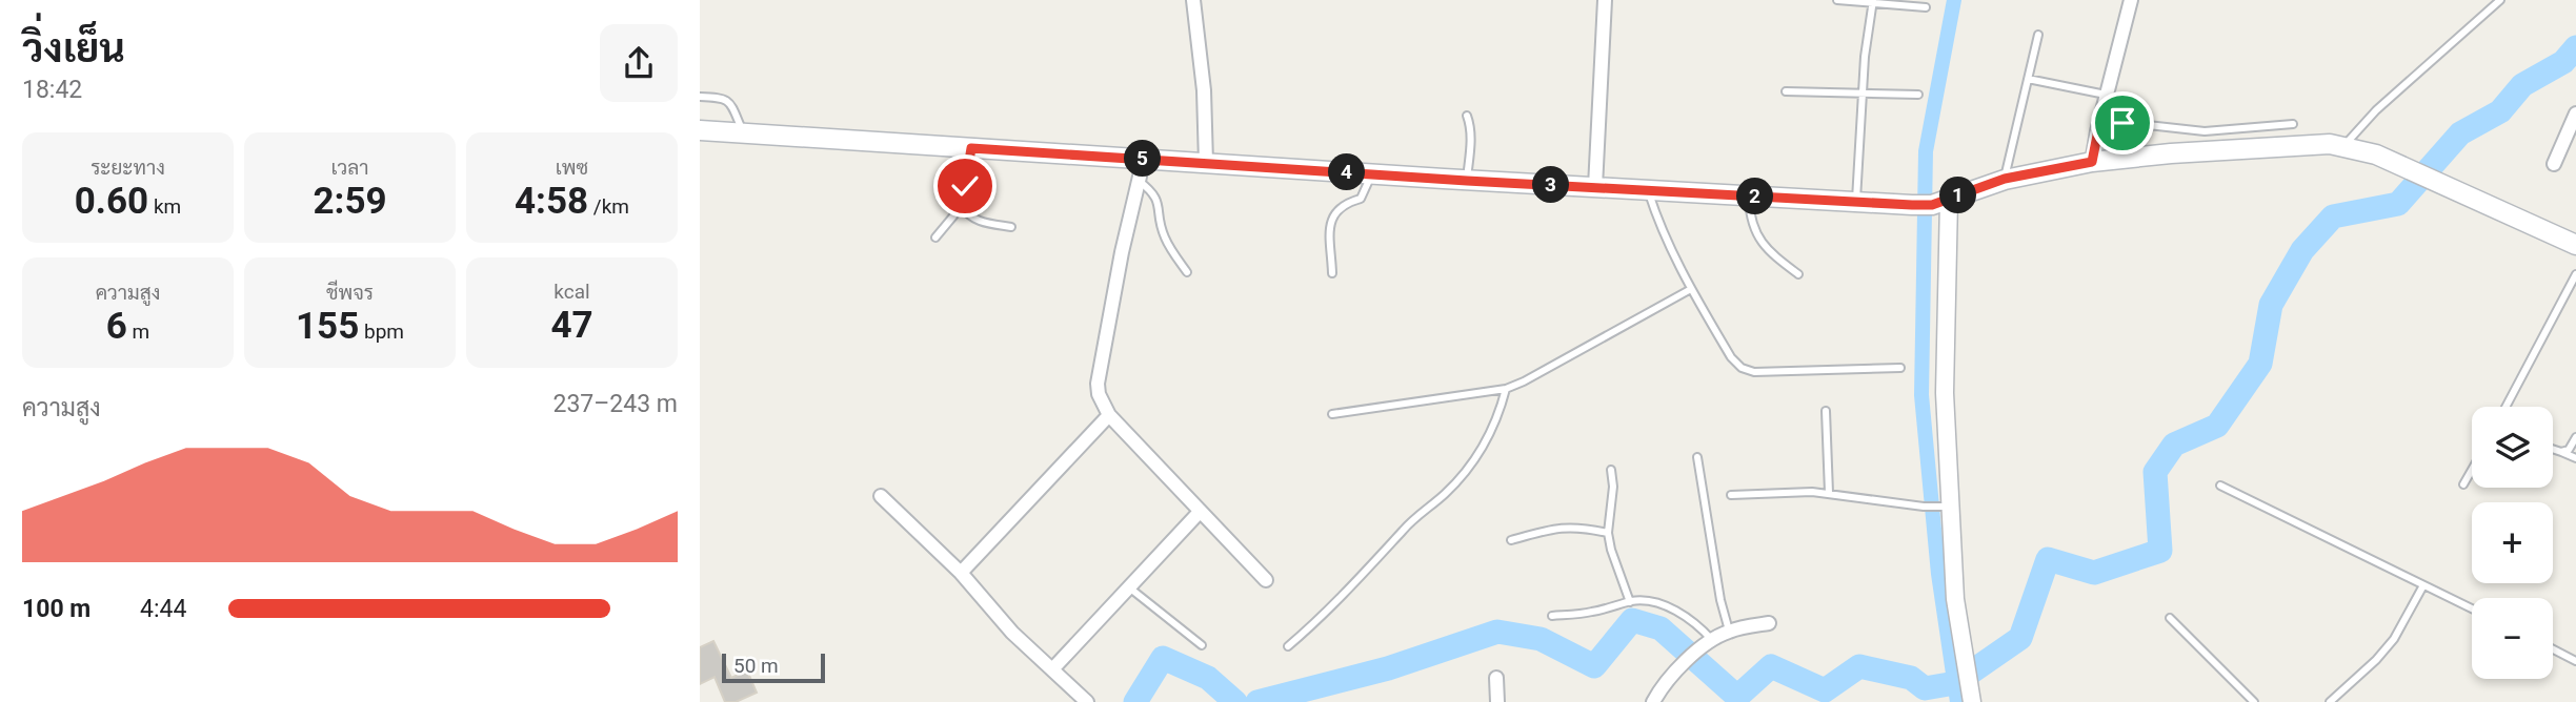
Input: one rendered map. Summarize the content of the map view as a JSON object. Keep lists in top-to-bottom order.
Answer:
{
  "scale_bar": "50 m",
  "page": {
    "heading": ["วิ่งเย็น", "18:42"],
    "stats": [
      ["ระยะทาง", "0.60 km"],
      ["เวลา", "2:59"],
      ["เพซ", "4:58 /km"],
      ["ความสูง", "6 m"],
      ["ชีพจร", "155 bpm"],
      ["kcal", "47"]
    ],
    "pins": [
      "5",
      "4",
      "3",
      "1",
      "2"
    ],
    "chart": ["ความสูง", "237–243 m"],
    "map_buttons": ["+", "−"],
    "list": [
      {
        "name": "100 m",
        "note": "4:44"
      }
    ],
    "scale": "50 m"
  }
}
